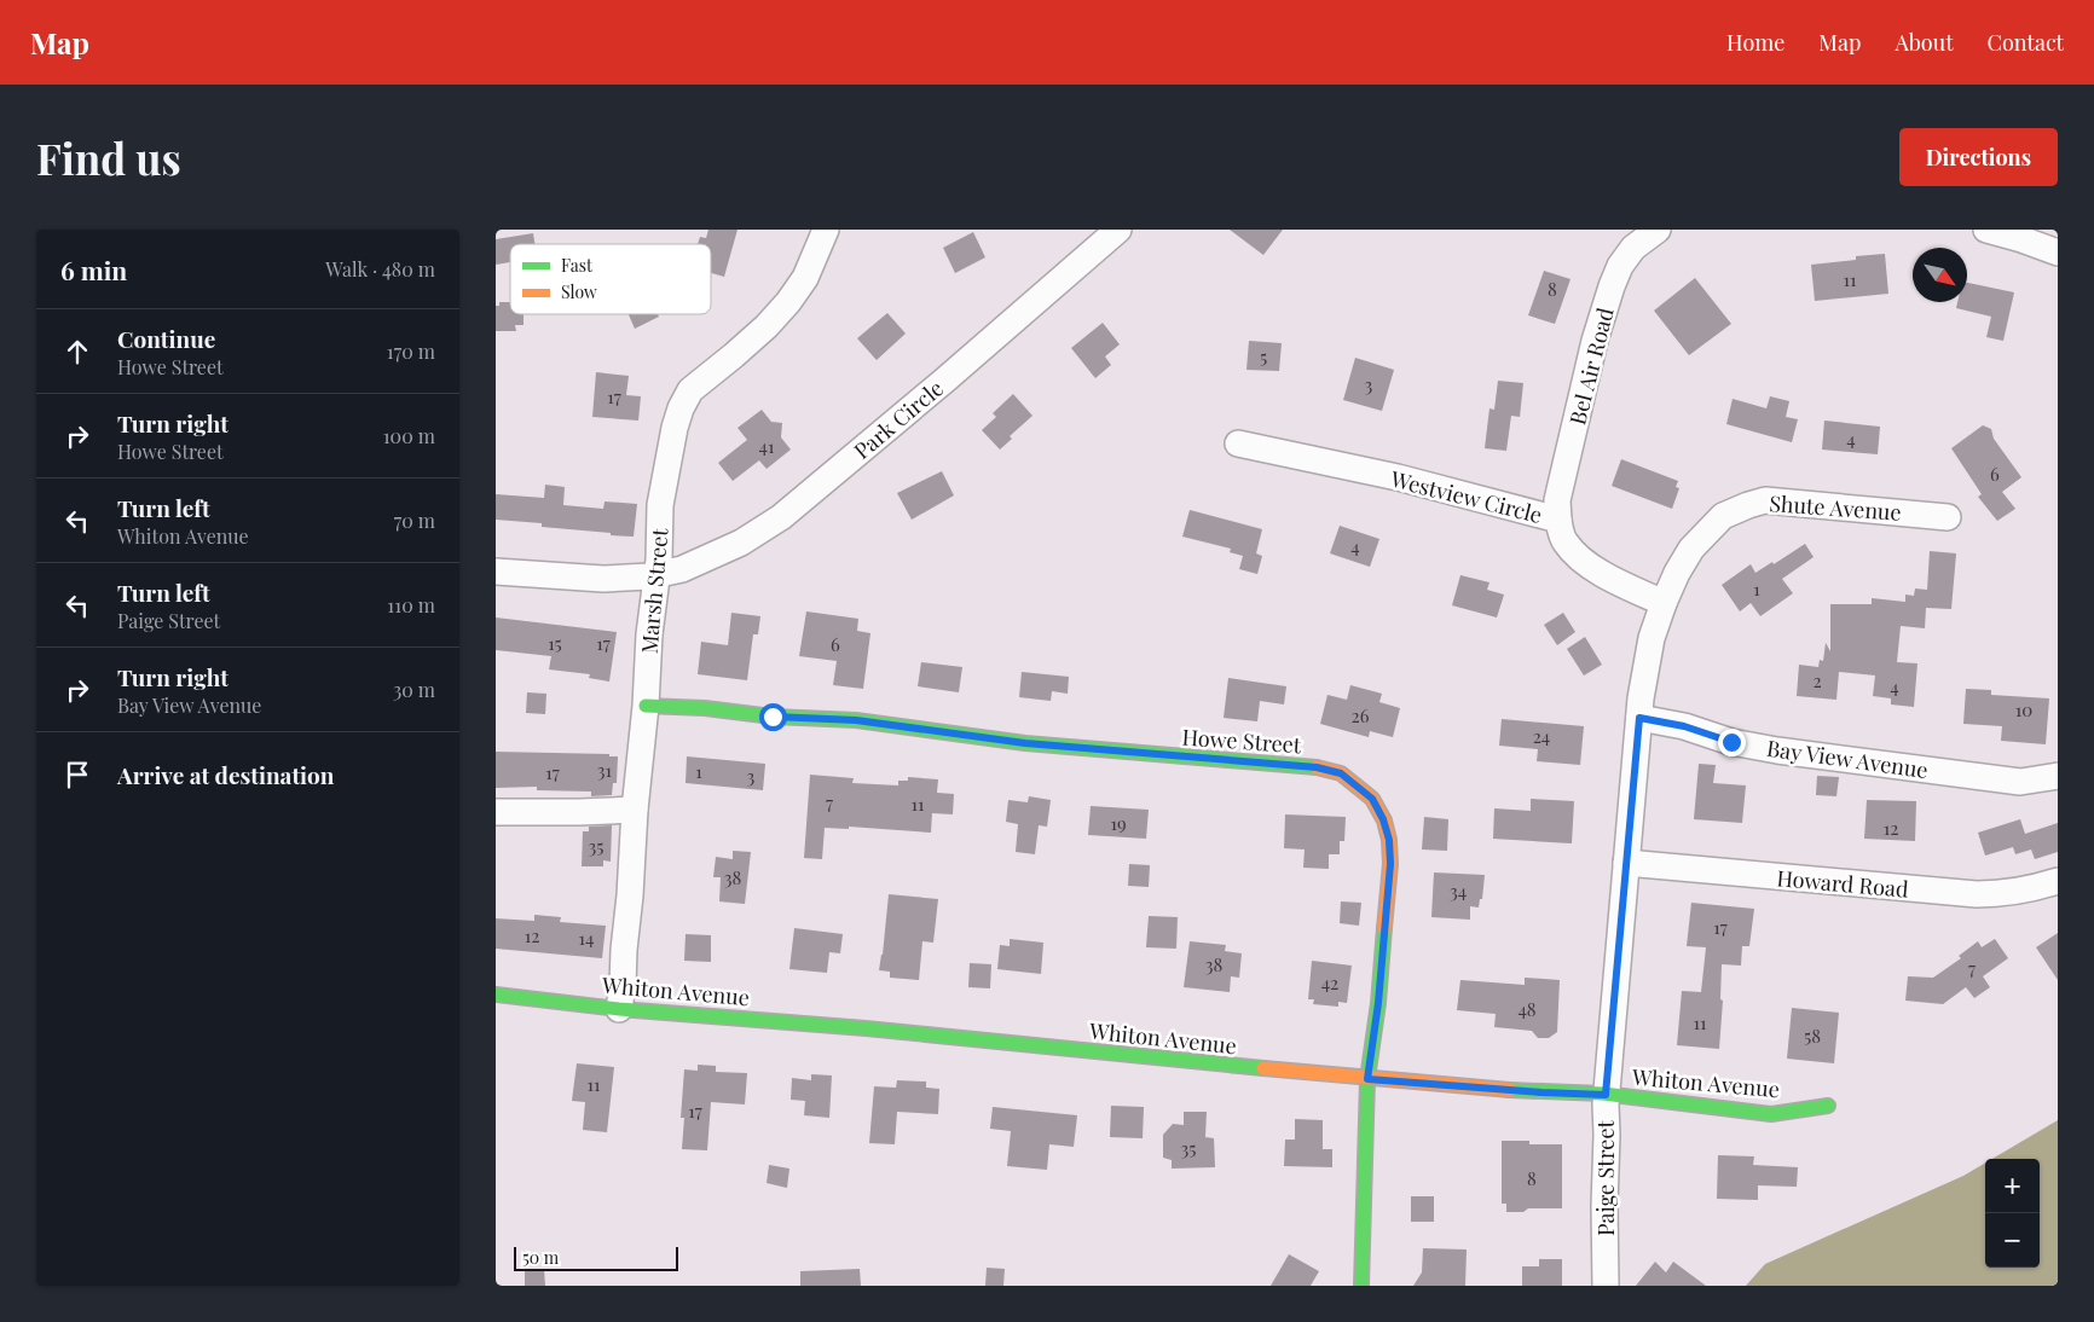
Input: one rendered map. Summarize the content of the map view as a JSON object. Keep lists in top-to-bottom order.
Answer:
{
  "streets": {
    "street": [
      "Bel Air Road",
      "Park Circle",
      "Westview Circle",
      "Shute Avenue",
      "Marsh Street",
      "Howe Street",
      "Bay View Avenue",
      "Howard Road",
      "Whiton Avenue",
      "Paige Street"
    ]
  },
  "crossings": [
    ["Bel Air Road", "Westview Circle"],
    ["Park Circle", "Marsh Street"],
    ["Westview Circle", "Shute Avenue"],
    ["Westview Circle", "Paige Street"],
    ["Shute Avenue", "Paige Street"],
    ["Marsh Street", "Howe Street"],
    ["Marsh Street", "Whiton Avenue"],
    ["Howe Street", "Whiton Avenue"],
    ["Bay View Avenue", "Paige Street"],
    ["Howard Road", "Paige Street"],
    ["Whiton Avenue", "Paige Street"]
  ],
  "house_numbers": [
    "11",
    "8",
    "5",
    "3",
    "17",
    "4",
    "41",
    "6",
    "4",
    "1",
    "15",
    "17",
    "6",
    "2",
    "4",
    "10",
    "26",
    "24",
    "31",
    "1",
    "17",
    "3",
    "7",
    "11",
    "19",
    "12",
    "35",
    "38",
    "34",
    "17",
    "12",
    "14",
    "38",
    "7",
    "42",
    "48",
    "11",
    "58",
    "11",
    "17",
    "35",
    "8"
  ],
  "legend": ["Fast", "Slow"],
  "scale_bar": "50 m",
  "north": "bottom right",
  "page": {
    "header": "Map",
    "nav": [
      "Home",
      "Map",
      "About",
      "Contact"
    ],
    "buttons": "Directions",
    "title": "Find us",
    "heading": ["6 min", "Walk · 480 m"],
    "list": [
      ["Continue", "Howe Street", "170 m"],
      ["Turn right", "Howe Street", "100 m"],
      ["Turn left", "Whiton Avenue", "70 m"],
      ["Turn left", "Paige Street", "110 m"],
      ["Turn right", "Bay View Avenue", "30 m"],
      "Arrive at destination"
    ],
    "map_buttons": ["+", "−"],
    "scale": "50 m"
  }
}
